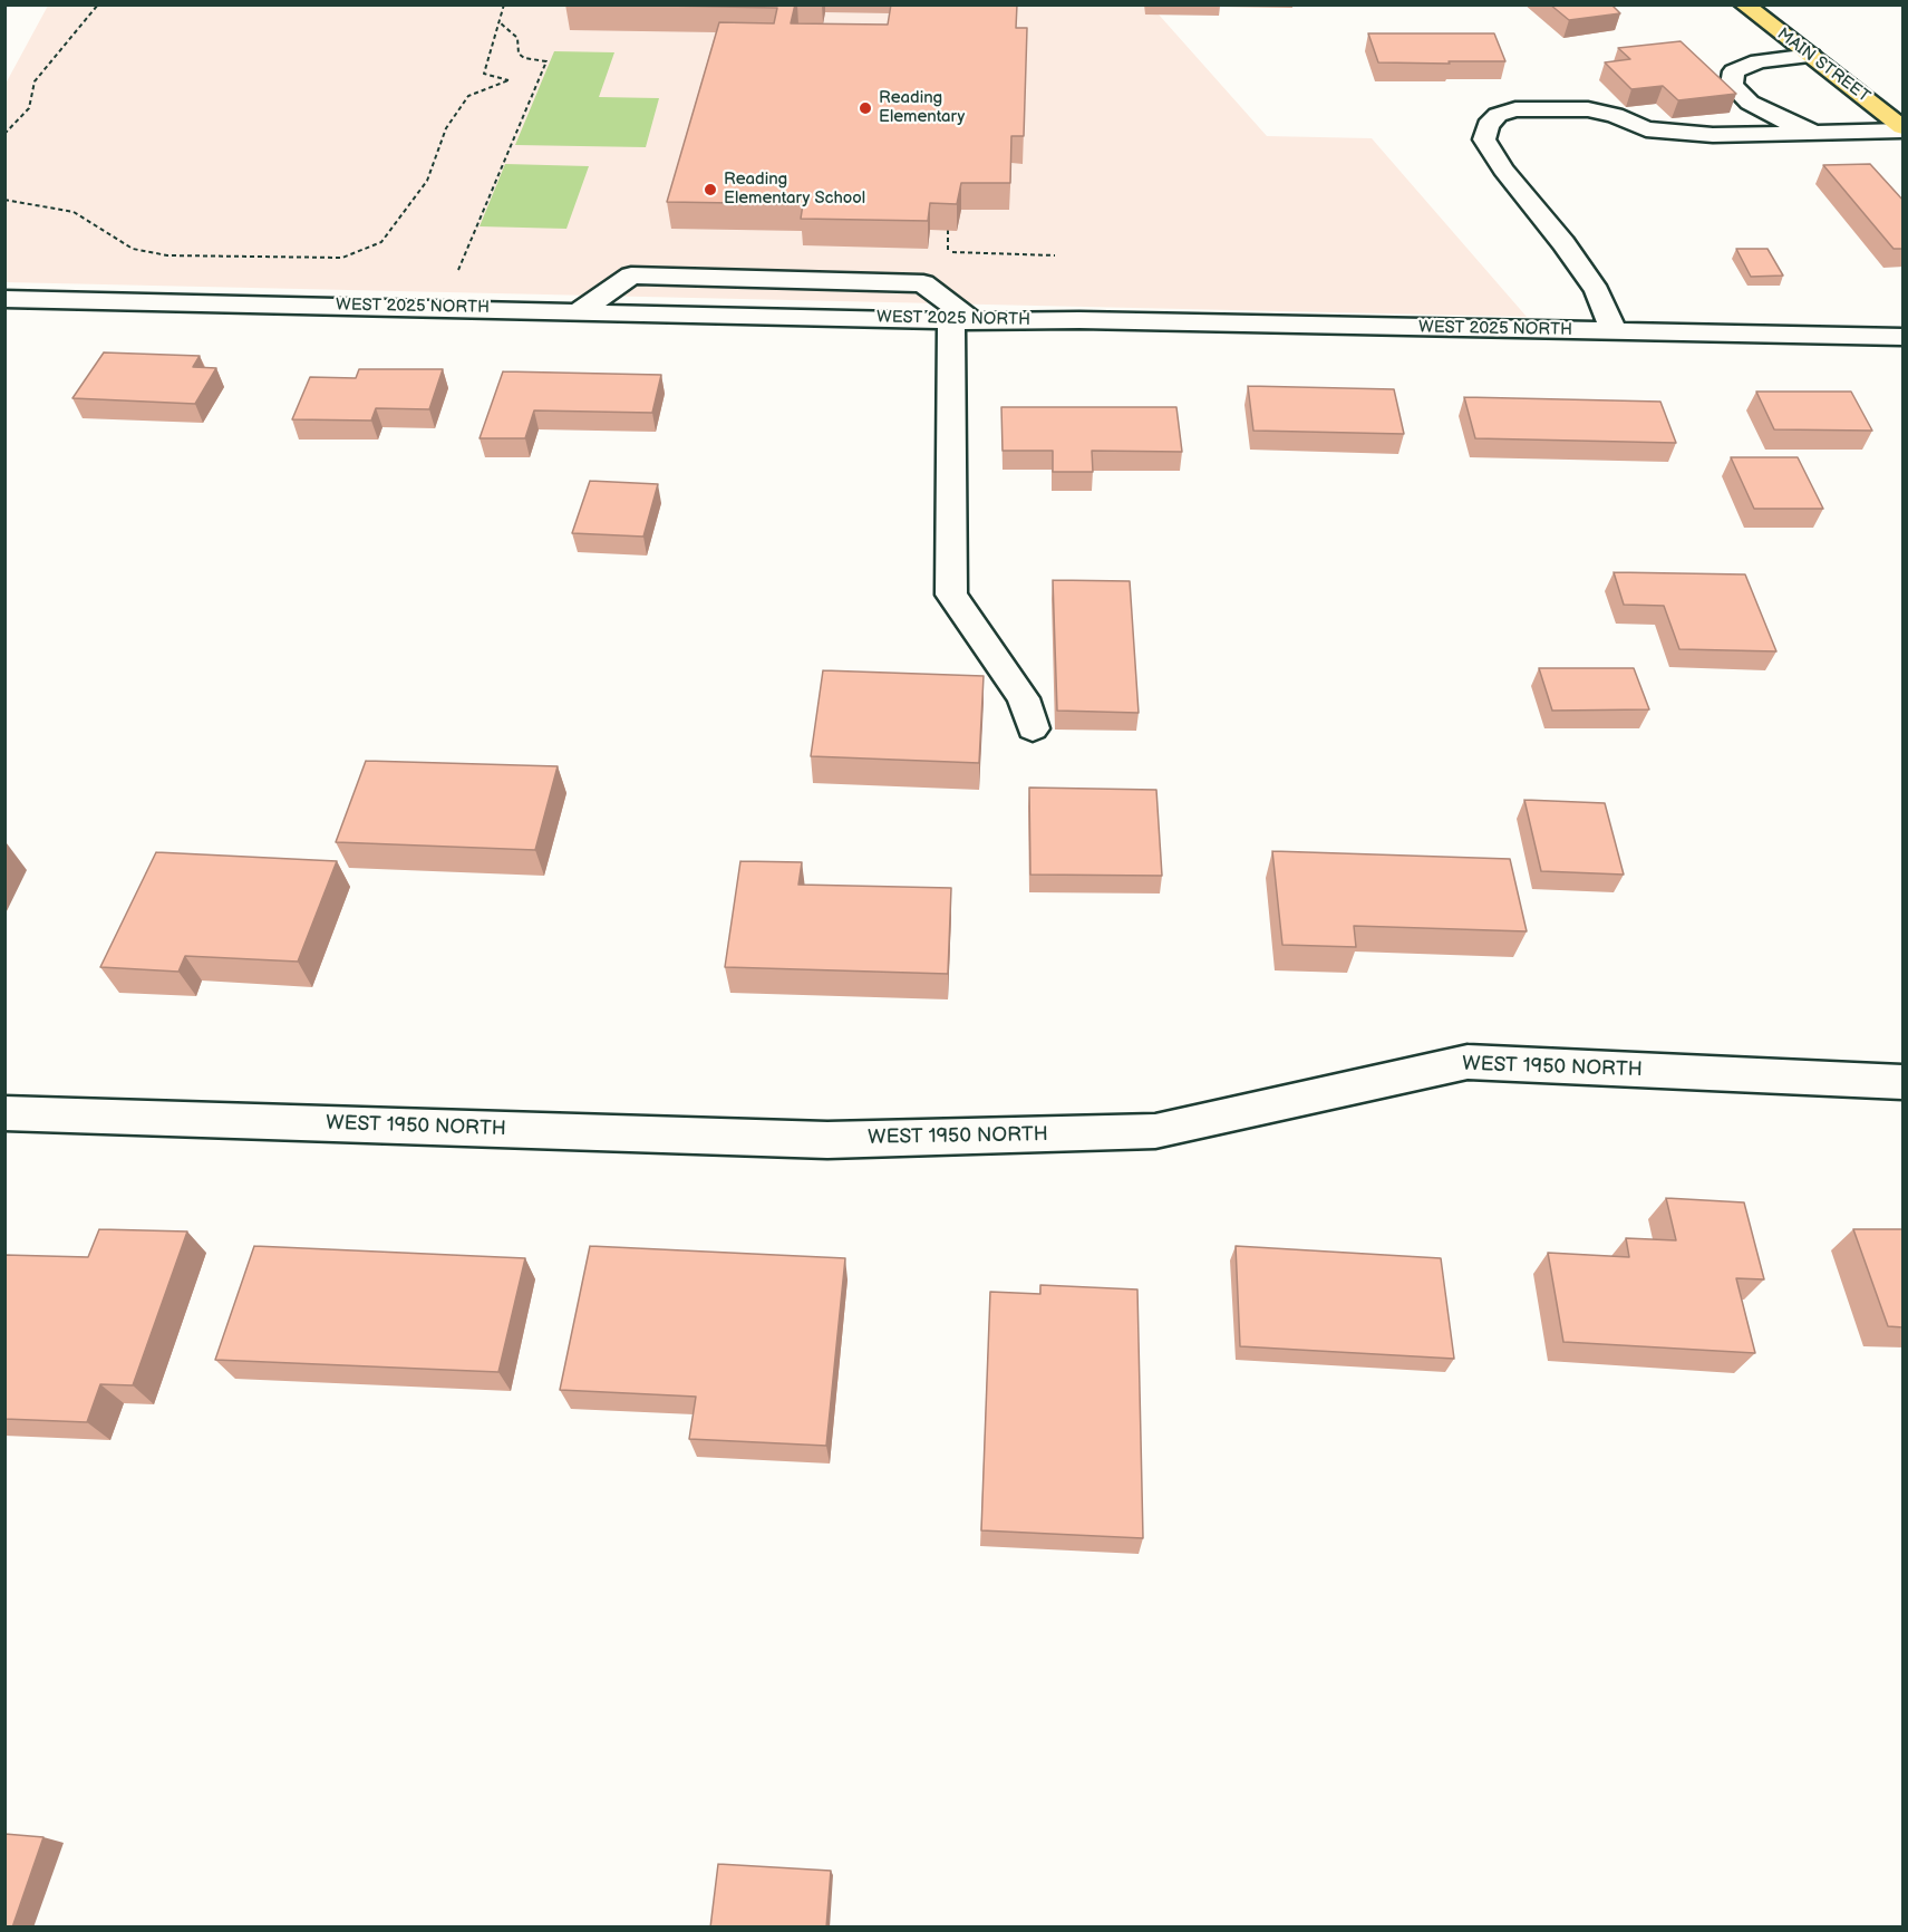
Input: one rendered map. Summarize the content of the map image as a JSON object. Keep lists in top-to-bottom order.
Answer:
{
  "streets": {
    "main road": ["MAIN STREET"],
    "street": ["WEST 2025 NORTH", "WEST 1950 NORTH"]
  },
  "places": ["Reading Elementary", "Reading Elementary School"]
}
